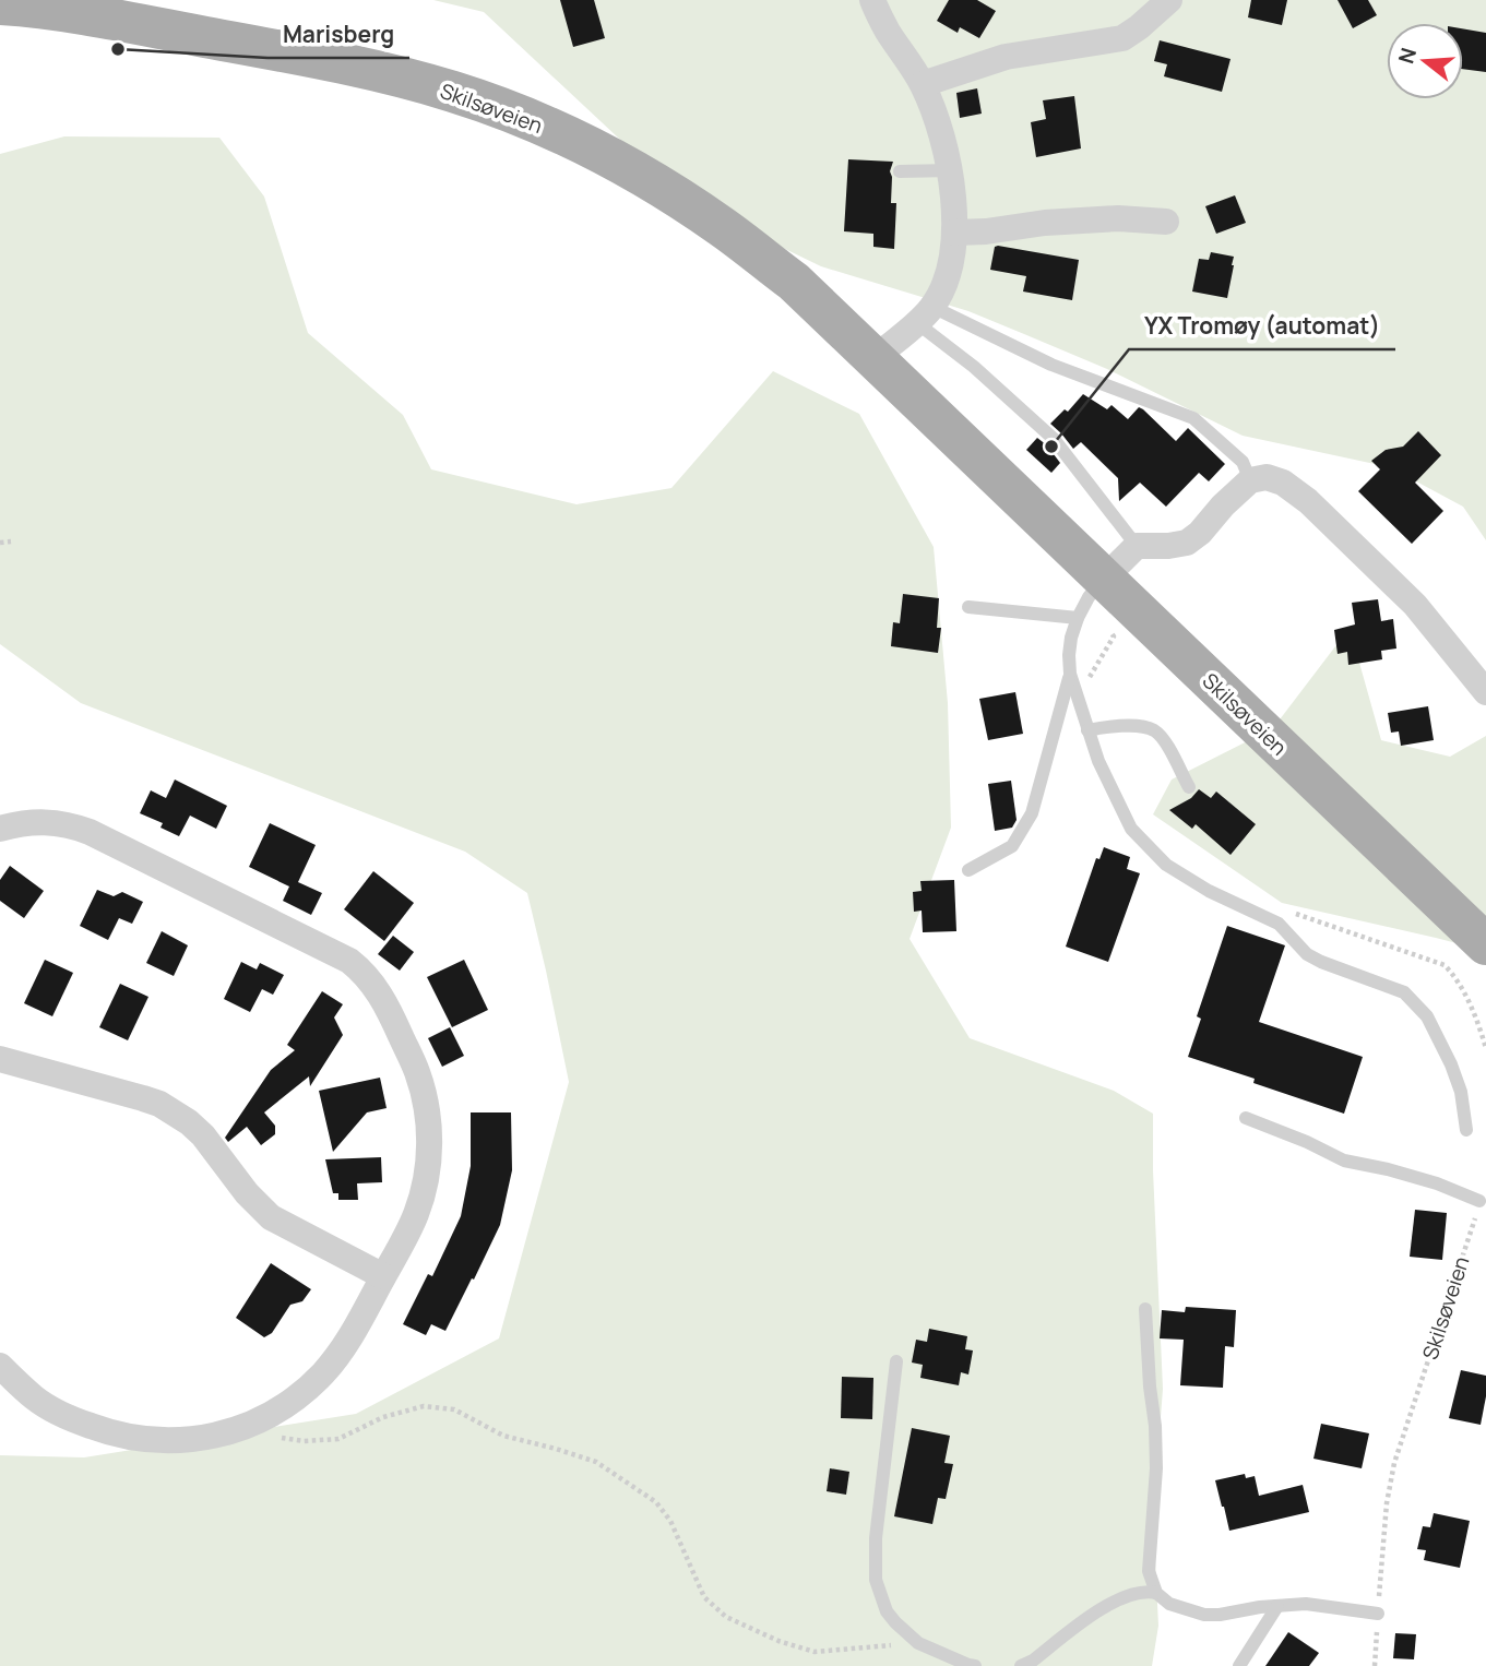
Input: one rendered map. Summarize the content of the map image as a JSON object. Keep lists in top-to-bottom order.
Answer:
{
  "streets": {
    "main road": ["Skilsøveien"]
  },
  "places": ["Marisberg", "YX Tromøy (automat)"],
  "north": "left"
}
